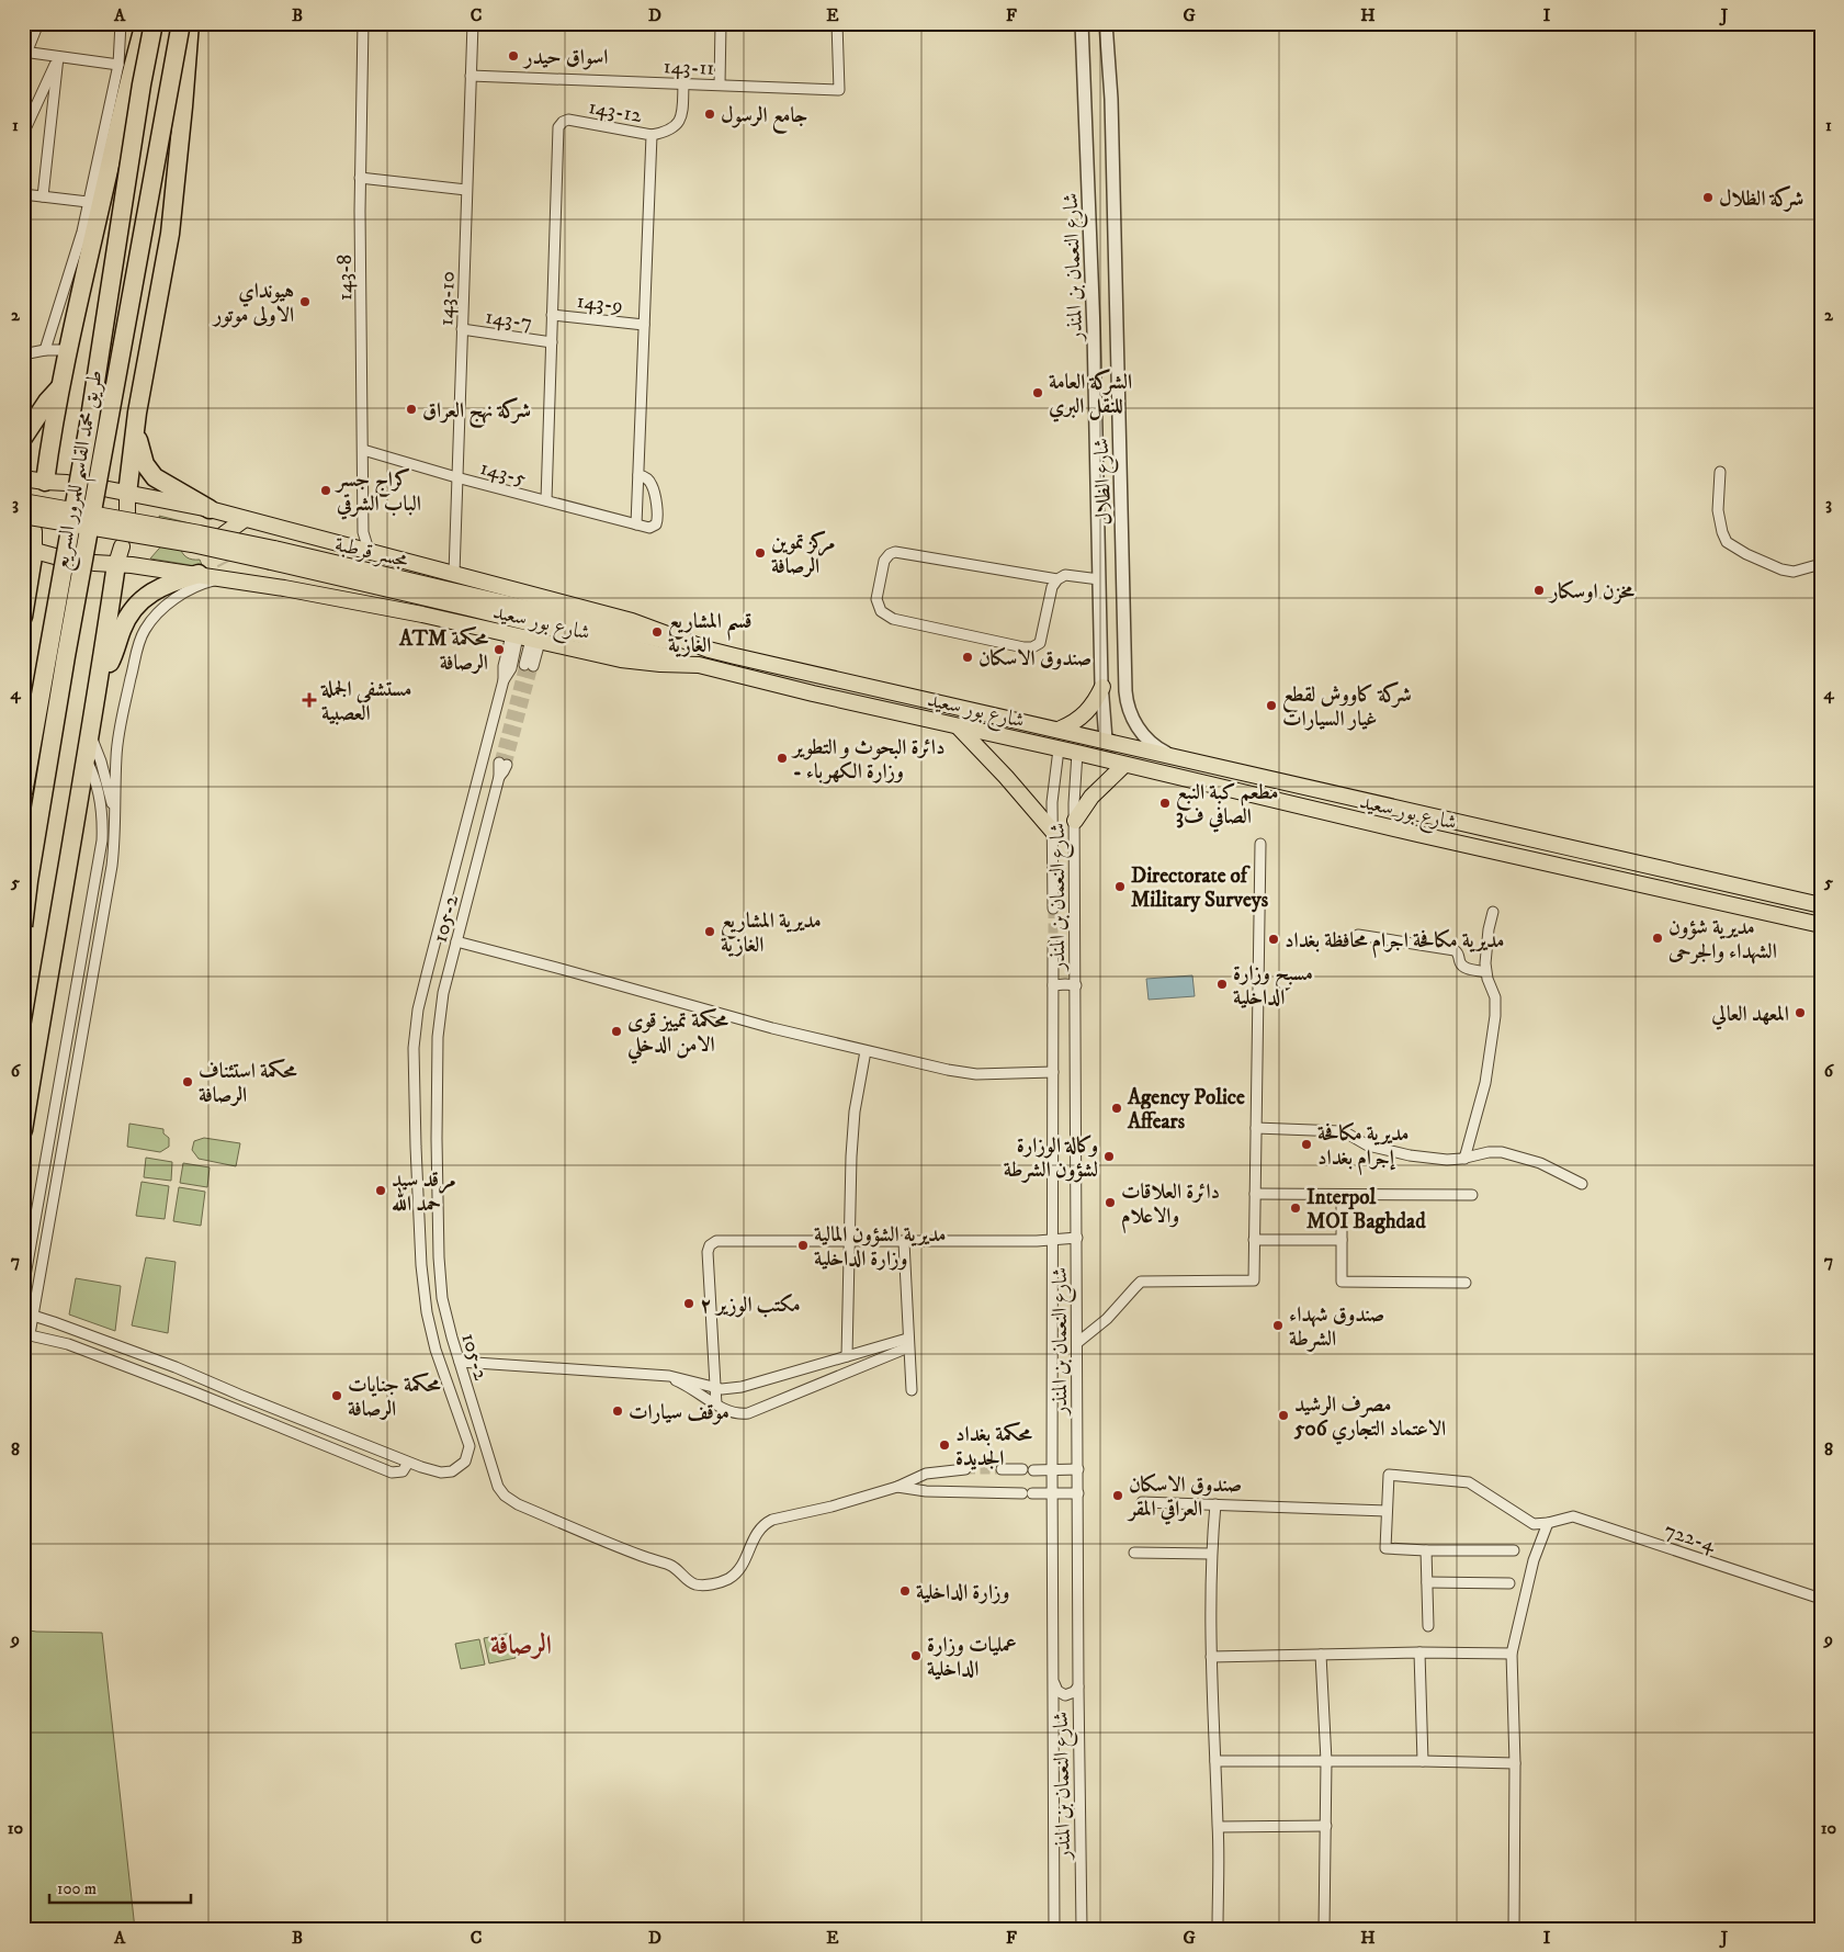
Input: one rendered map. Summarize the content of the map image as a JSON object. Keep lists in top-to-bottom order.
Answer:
{
  "streets": {
    "highway": ["طريق محمد القاسم للمرور السريع"],
    "main road": ["مجسر قرطبة", "شارع بور سعيد"],
    "street": [
      "143-11",
      "143-12",
      "شارع النعمان بن المنذر",
      "143-8",
      "143-10",
      "143-9",
      "143-7",
      "143-5",
      "شارع الظلال",
      "105-2",
      "722-4"
    ]
  },
  "crossings": [
    ["143-11", "143-10"],
    ["143-12", "143-9"],
    ["143-12", "143-7"],
    ["143-12", "143-5"],
    ["شارع النعمان بن المنذر", "شارع بور سعيد"],
    ["شارع النعمان بن المنذر", "105-2"],
    ["143-8", "143-5"],
    ["143-8", "شارع بور سعيد"],
    ["143-10", "143-7"],
    ["143-10", "143-5"],
    ["143-10", "شارع بور سعيد"],
    ["شارع الظلال", "شارع بور سعيد"],
    ["مجسر قرطبة", "شارع بور سعيد"]
  ],
  "districts": ["الرصافة"],
  "places": {
    "other": [
      "اسواق حيدر",
      "جامع الرسول",
      "شركة الظلال",
      "هيونداي الاولى موتور",
      "الشركة العامة للنقل البري",
      "شركة نهج العراق",
      "كراج جسر الباب الشرقي",
      "مركز تموين الرصافة",
      "مخزن اوسكار",
      "قسم المشاريع الغازية",
      "ATM محكمة الرصافة",
      "صندوق الاسكان",
      "شركة كاووش لقطع غيار السيارات",
      "دائرة البحوث و التطوير - وزارة الكهرباء",
      "مطعم كبة النبع الصافي ف3",
      "Directorate of Military Surveys",
      "مديرية المشاريع الغازية",
      "مديرية شؤون الشهداء والجرحى",
      "مديرية مكافحة اجرام محافظة بغداد",
      "مسبح وزارة الداخلية",
      "المعهد العالي",
      "محكمة تمييز قوى الامن الدخلي",
      "محكمة استئناف الرصافة",
      "Agency Police Affears",
      "مديرية مكافحة إجرام بغداد",
      "وكالة الوزارة لشؤون الشرطة",
      "مرقد سيد حمد الله",
      "دائرة العلاقات والاعلام",
      "Interpol MOI Baghdad",
      "مديرية الشؤون المالية وزارة الداخلية",
      "مكتب الوزير ٢",
      "صندوق شهداء الشرطة",
      "محكمة جنايات الرصافة",
      "موقف سيارات",
      "مصرف الرشيد الاعتماد التجاري 506",
      "محكمة بغداد الجديدة",
      "صندوق الاسكان العراقي المقر",
      "وزارة الداخلية",
      "عمليات وزارة الداخلية"
    ],
    "health": ["مستشفى الجملة العصبية"]
  },
  "scale_bar": "100 m",
  "grid": {
    "columns": [
      "A",
      "B",
      "C",
      "D",
      "E",
      "F",
      "G",
      "H",
      "I",
      "J"
    ],
    "rows": [
      "1",
      "2",
      "3",
      "4",
      "5",
      "6",
      "7",
      "8",
      "9",
      "10"
    ]
  }
}
